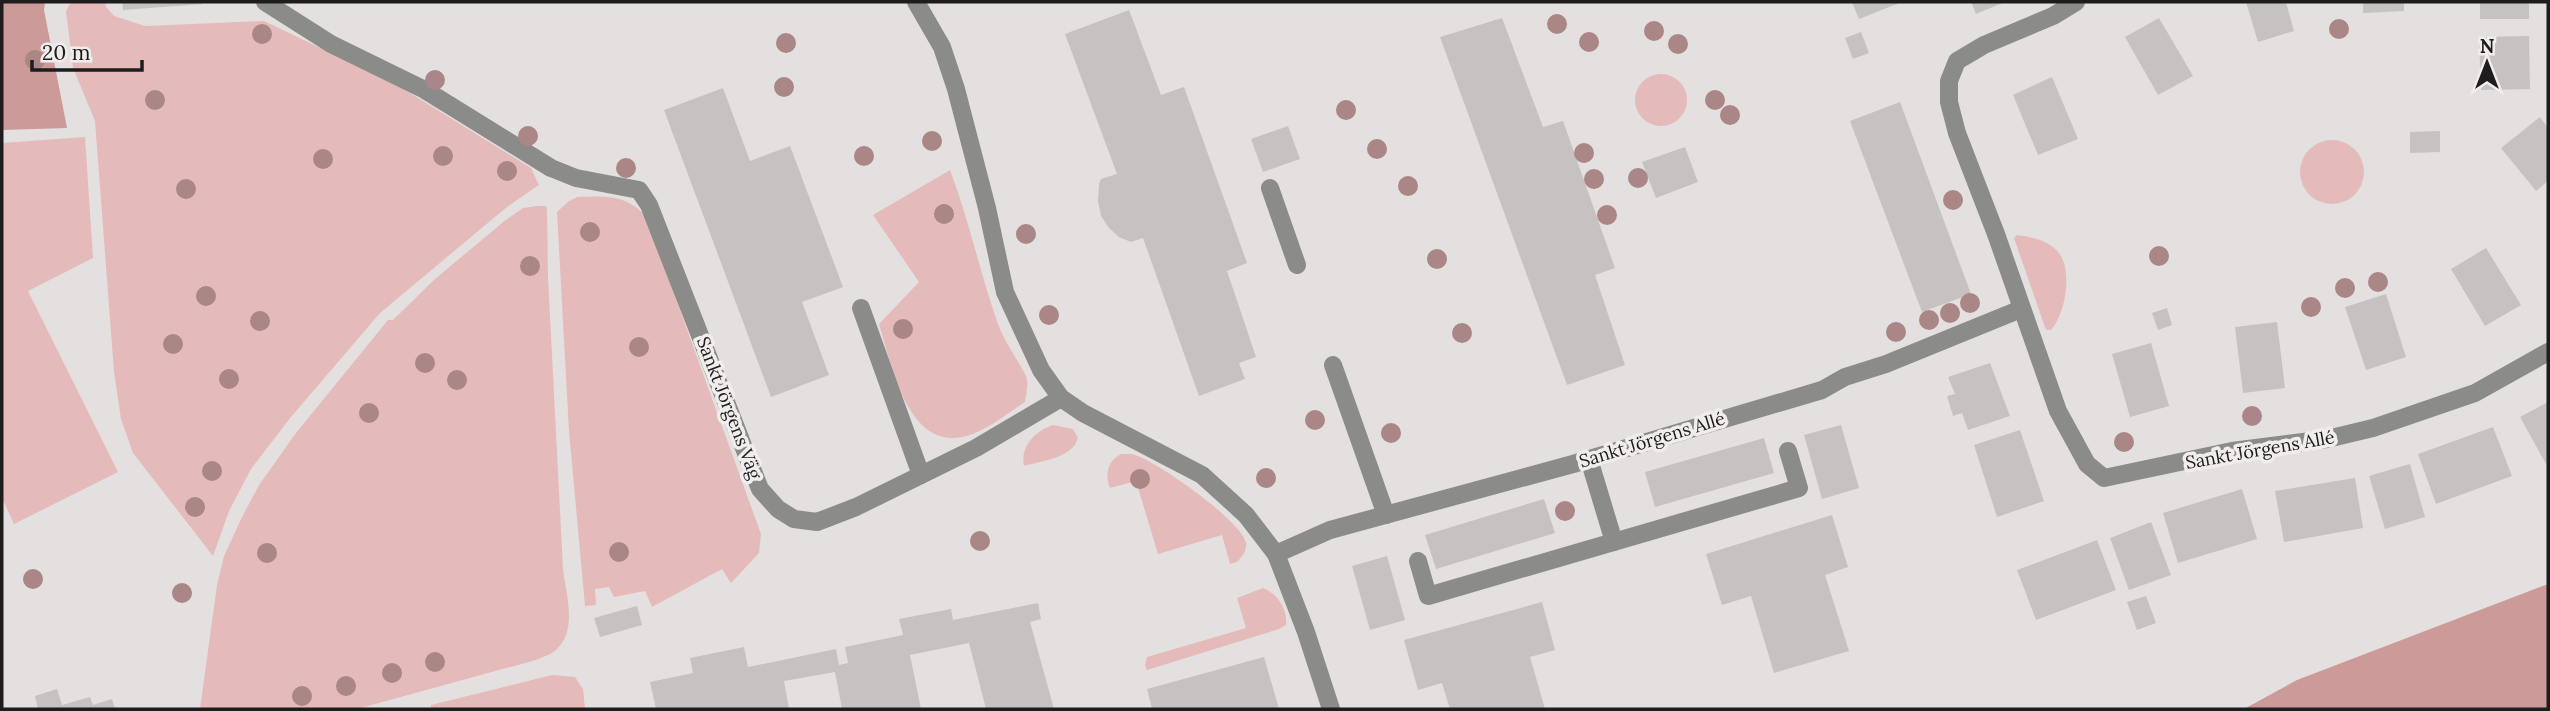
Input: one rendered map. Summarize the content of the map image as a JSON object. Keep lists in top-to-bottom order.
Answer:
{
  "streets": {
    "street": ["Sankt Jörgens Väg", "Sankt Jörgens Allé"]
  },
  "scale_bar": "20 m",
  "north": "top"
}
